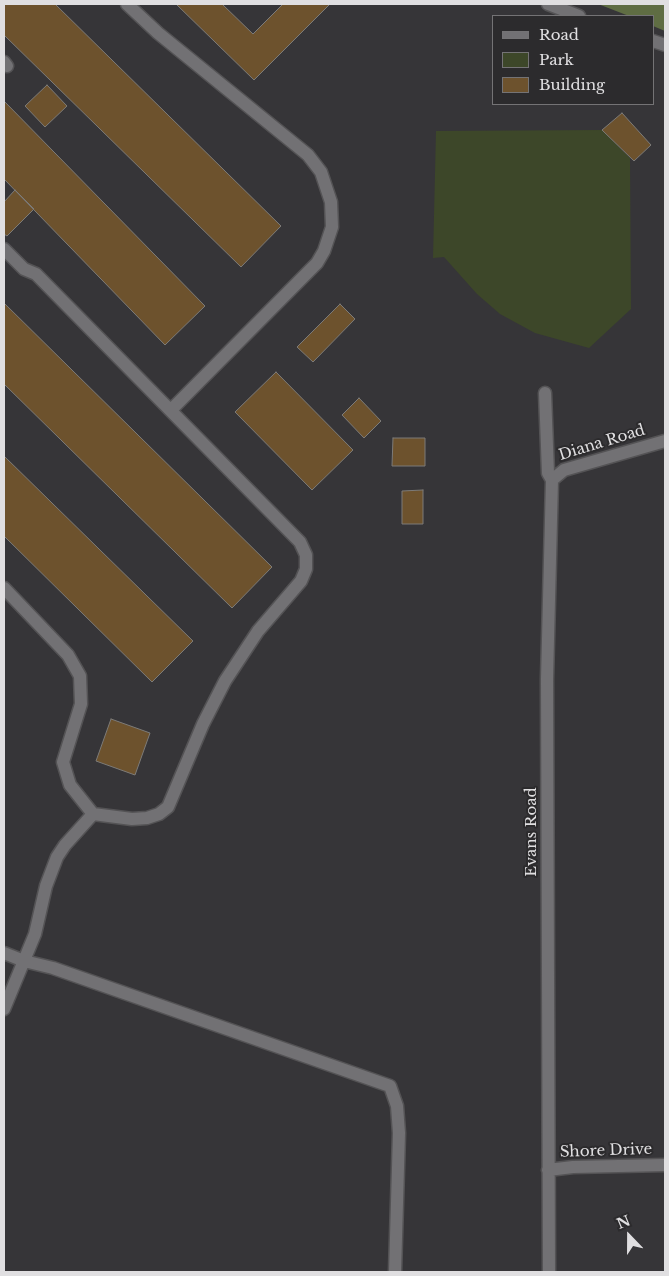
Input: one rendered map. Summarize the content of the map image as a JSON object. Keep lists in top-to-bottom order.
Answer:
{
  "streets": {
    "street": ["Diana Road", "Evans Road", "Shore Drive"]
  },
  "crossings": [
    ["Diana Road", "Evans Road"],
    ["Evans Road", "Shore Drive"]
  ],
  "legend": ["Road", "Park", "Building"],
  "north": "top"
}
